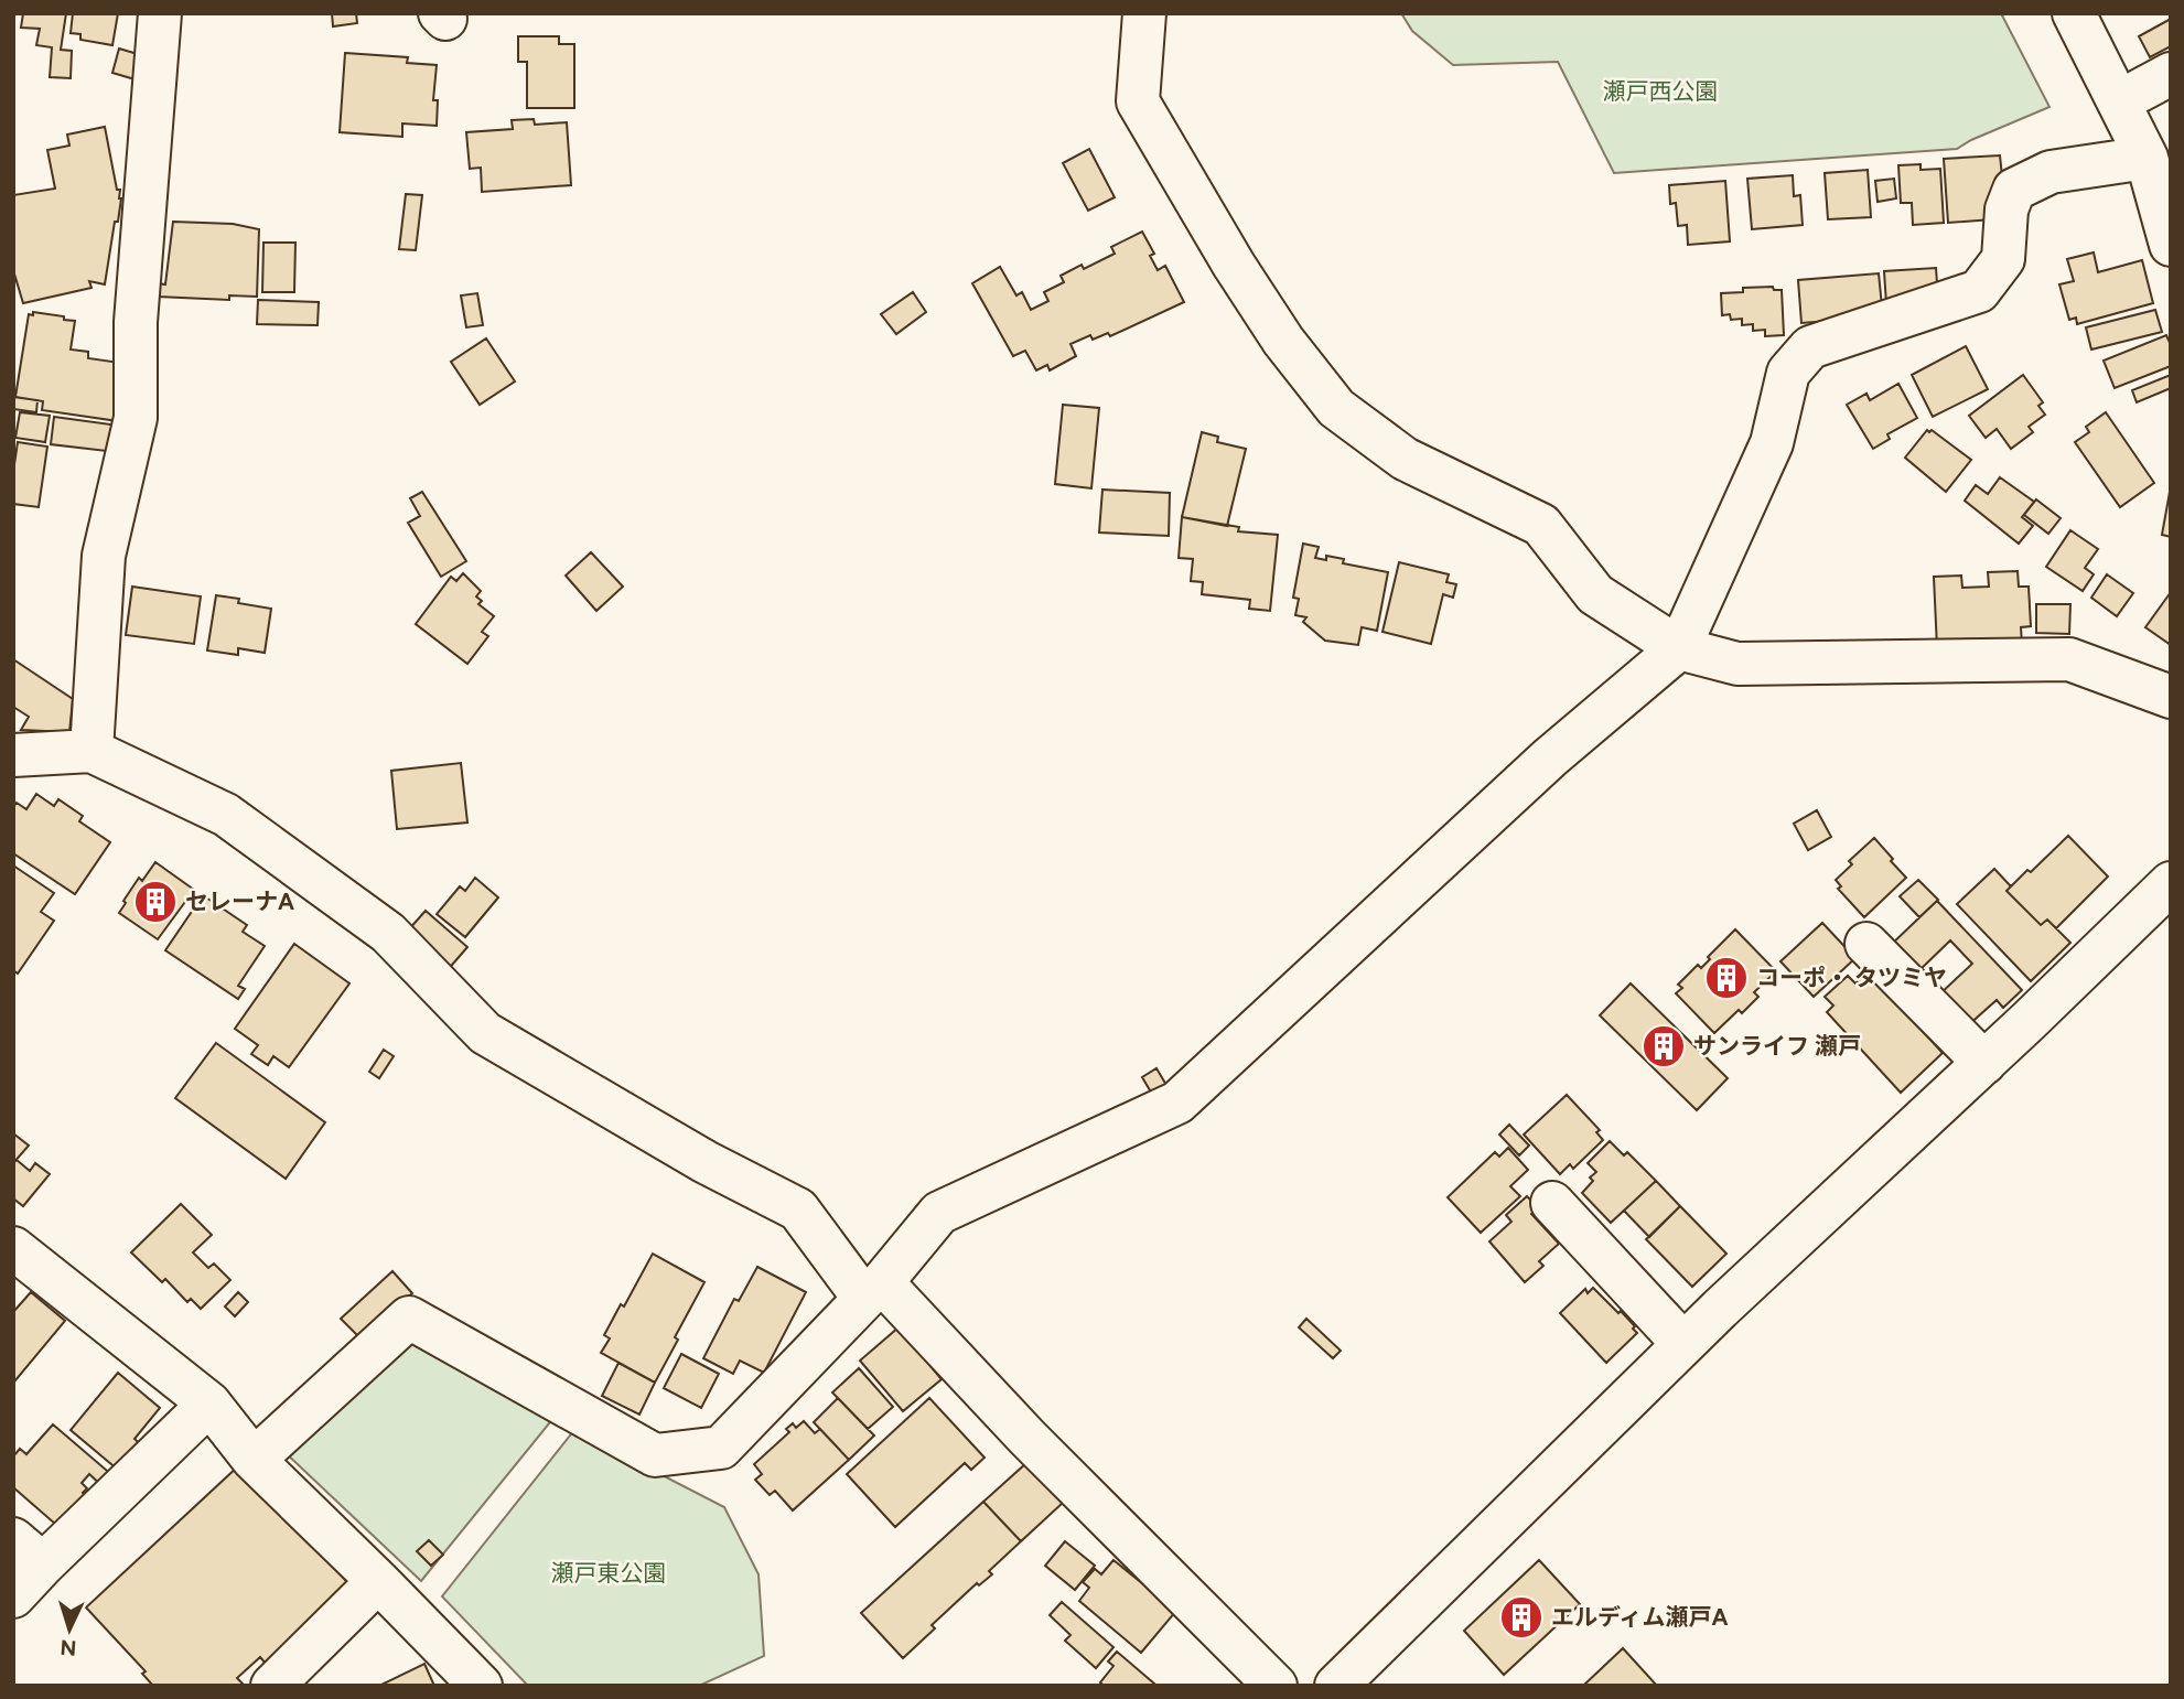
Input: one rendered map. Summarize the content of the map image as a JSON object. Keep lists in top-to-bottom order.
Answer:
{
  "parks": ["瀬戸西公園", "瀬戸東公園"],
  "places": {
    "building": [
      "セレーナA",
      "コーポ・ タツミヤ",
      "サンライフ 瀬戸",
      "エルディム瀬戸A"
    ]
  },
  "north": "bottom"
}
